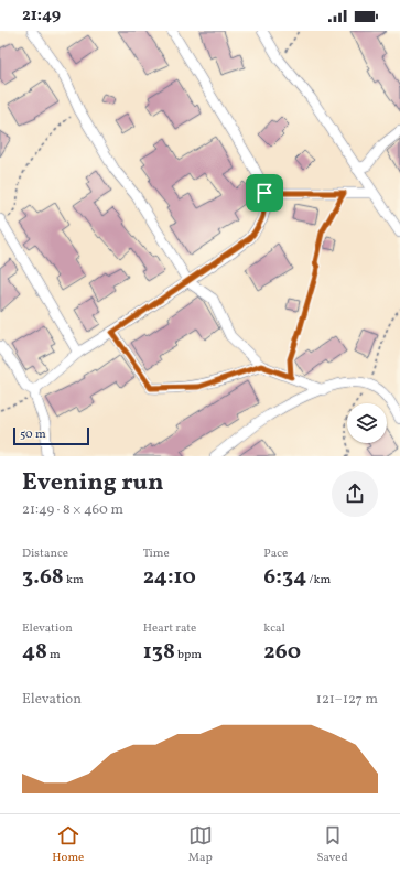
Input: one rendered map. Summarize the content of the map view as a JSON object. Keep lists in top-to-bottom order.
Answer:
{
  "scale_bar": "50 m",
  "page": {
    "status": "21:49",
    "scale": "50 m",
    "heading": ["Evening run", "21:49 · 8 × 460 m"],
    "stats": [
      ["Distance", "3.68 km"],
      ["Time", "24:10"],
      ["Pace", "6:34 /km"],
      ["Elevation", "48 m"],
      ["Heart rate", "138 bpm"],
      ["kcal", "260"]
    ],
    "chart": ["Elevation", "121–127 m"],
    "tabs": ["Home", "Map", "Saved"]
  }
}
